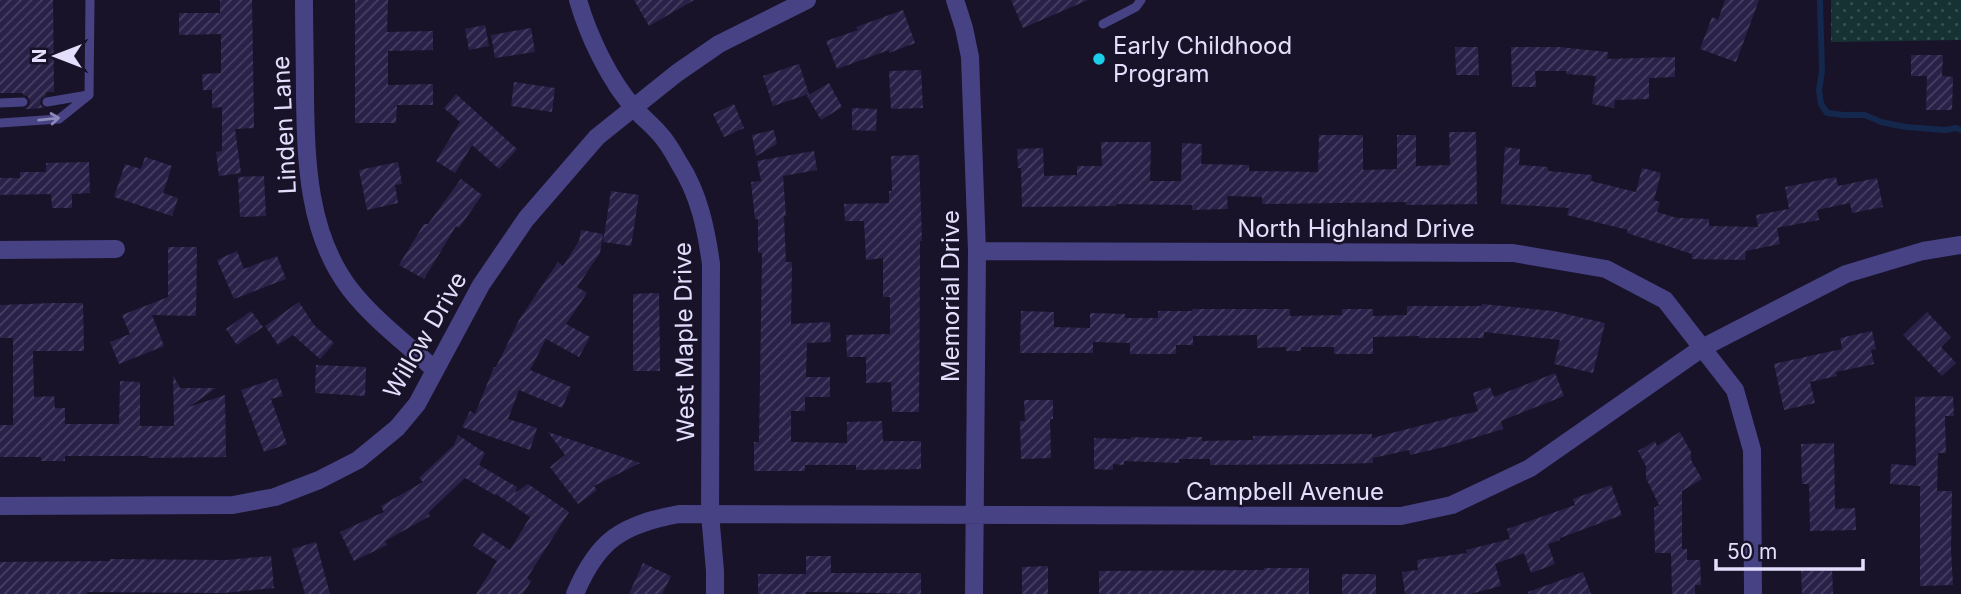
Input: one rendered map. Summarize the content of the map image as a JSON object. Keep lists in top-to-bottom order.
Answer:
{
  "streets": {
    "street": [
      "Linden Lane",
      "North Highland Drive",
      "Memorial Drive",
      "Willow Drive",
      "West Maple Drive",
      "Campbell Avenue"
    ]
  },
  "crossings": [
    ["Linden Lane", "Willow Drive"],
    ["North Highland Drive", "Memorial Drive"],
    ["North Highland Drive", "Campbell Avenue"],
    ["Memorial Drive", "Campbell Avenue"],
    ["Willow Drive", "West Maple Drive"],
    ["West Maple Drive", "Campbell Avenue"]
  ],
  "places": ["Early Childhood Program"],
  "scale_bar": "50 m",
  "north": "left"
}
